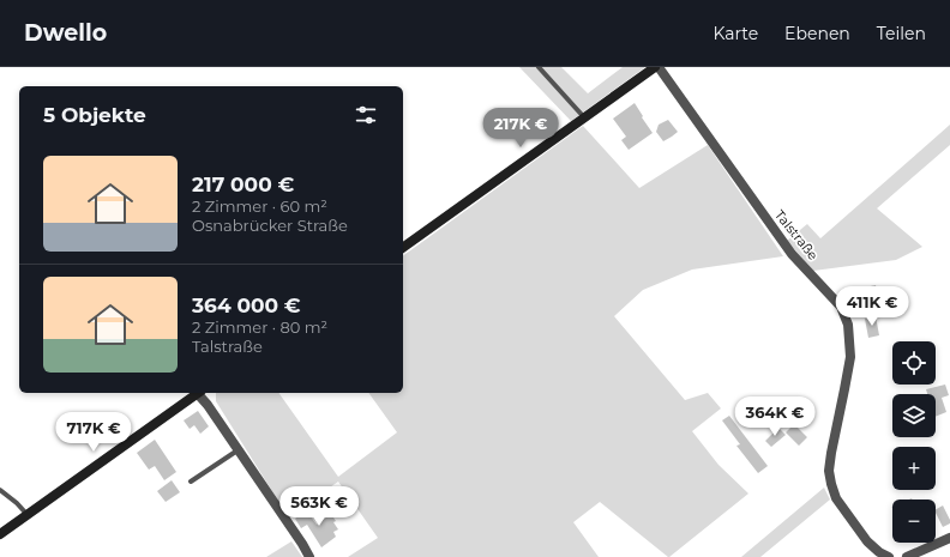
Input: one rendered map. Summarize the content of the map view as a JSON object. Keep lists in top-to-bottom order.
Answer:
{
  "streets": {
    "street": ["Talstraße"]
  },
  "page": {
    "header": "Dwello",
    "nav": ["Karte", "Ebenen", "Teilen"],
    "heading": "5 Objekte",
    "price": [
      "217K €",
      "411K €",
      "364K €",
      "717K €",
      "563K €"
    ],
    "list": [
      {
        "name": "217 000 €",
        "note": "2 Zimmer · 60 m² · Osnabrücker Straße"
      },
      {
        "name": "364 000 €",
        "note": "2 Zimmer · 80 m² · Talstraße"
      }
    ],
    "map_buttons": ["+", "−"]
  }
}
